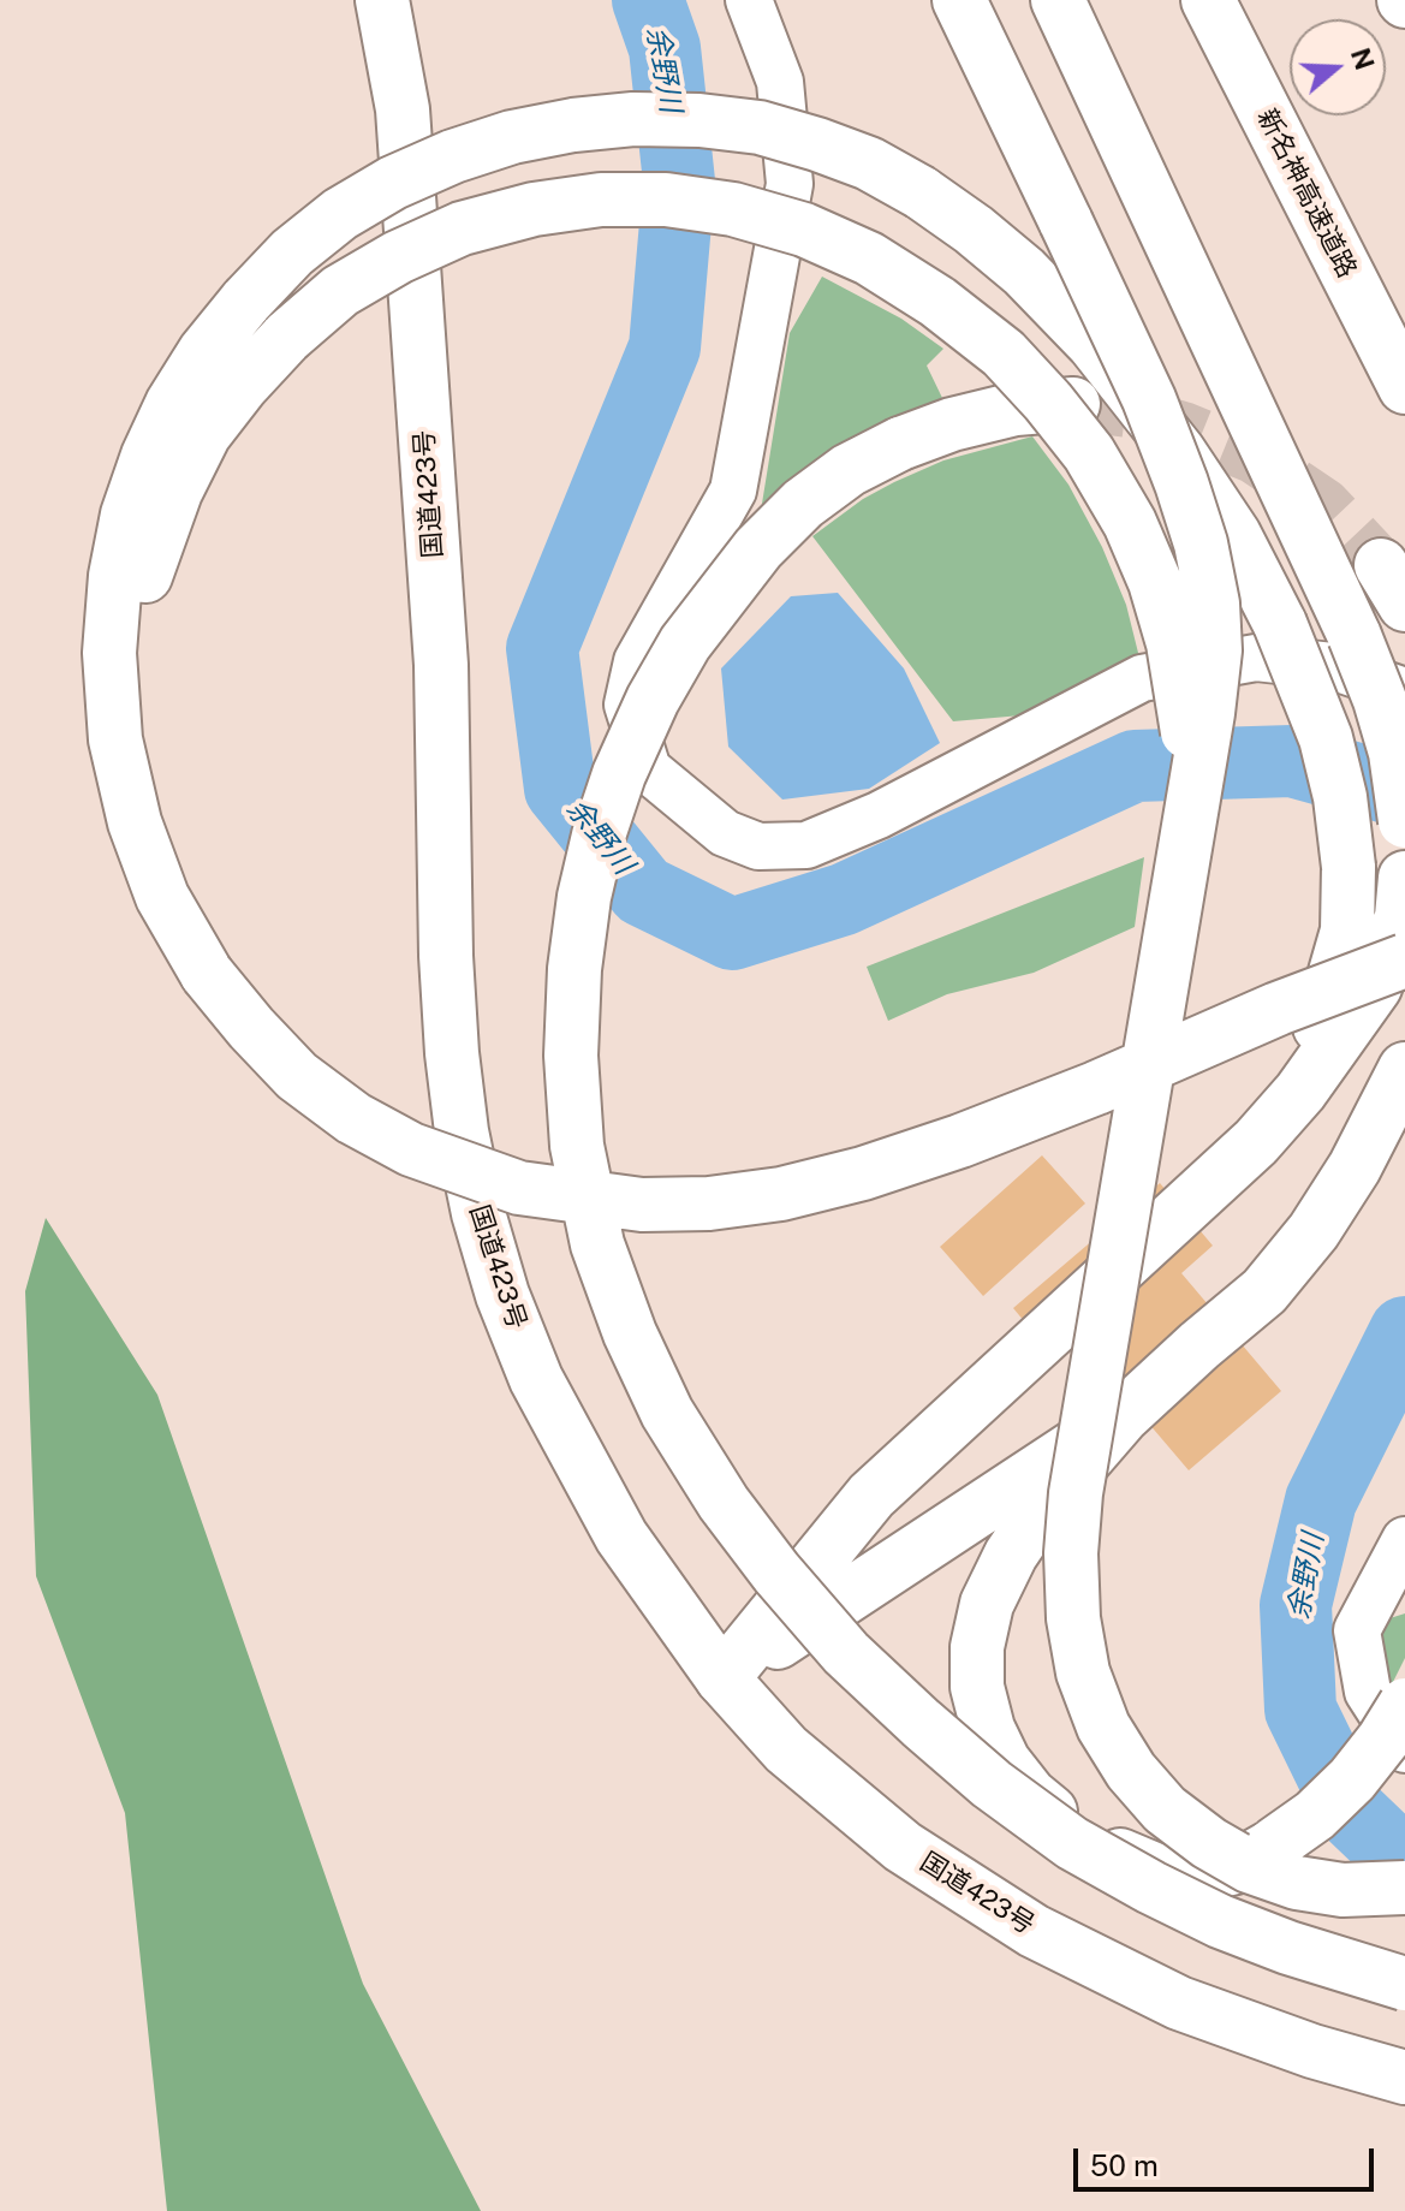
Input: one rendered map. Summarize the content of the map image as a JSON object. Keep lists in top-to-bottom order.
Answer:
{
  "streets": {
    "highway": ["新名神高速道路", "国道423号"]
  },
  "water": ["余野川"],
  "scale_bar": "50 m",
  "north": "right"
}
